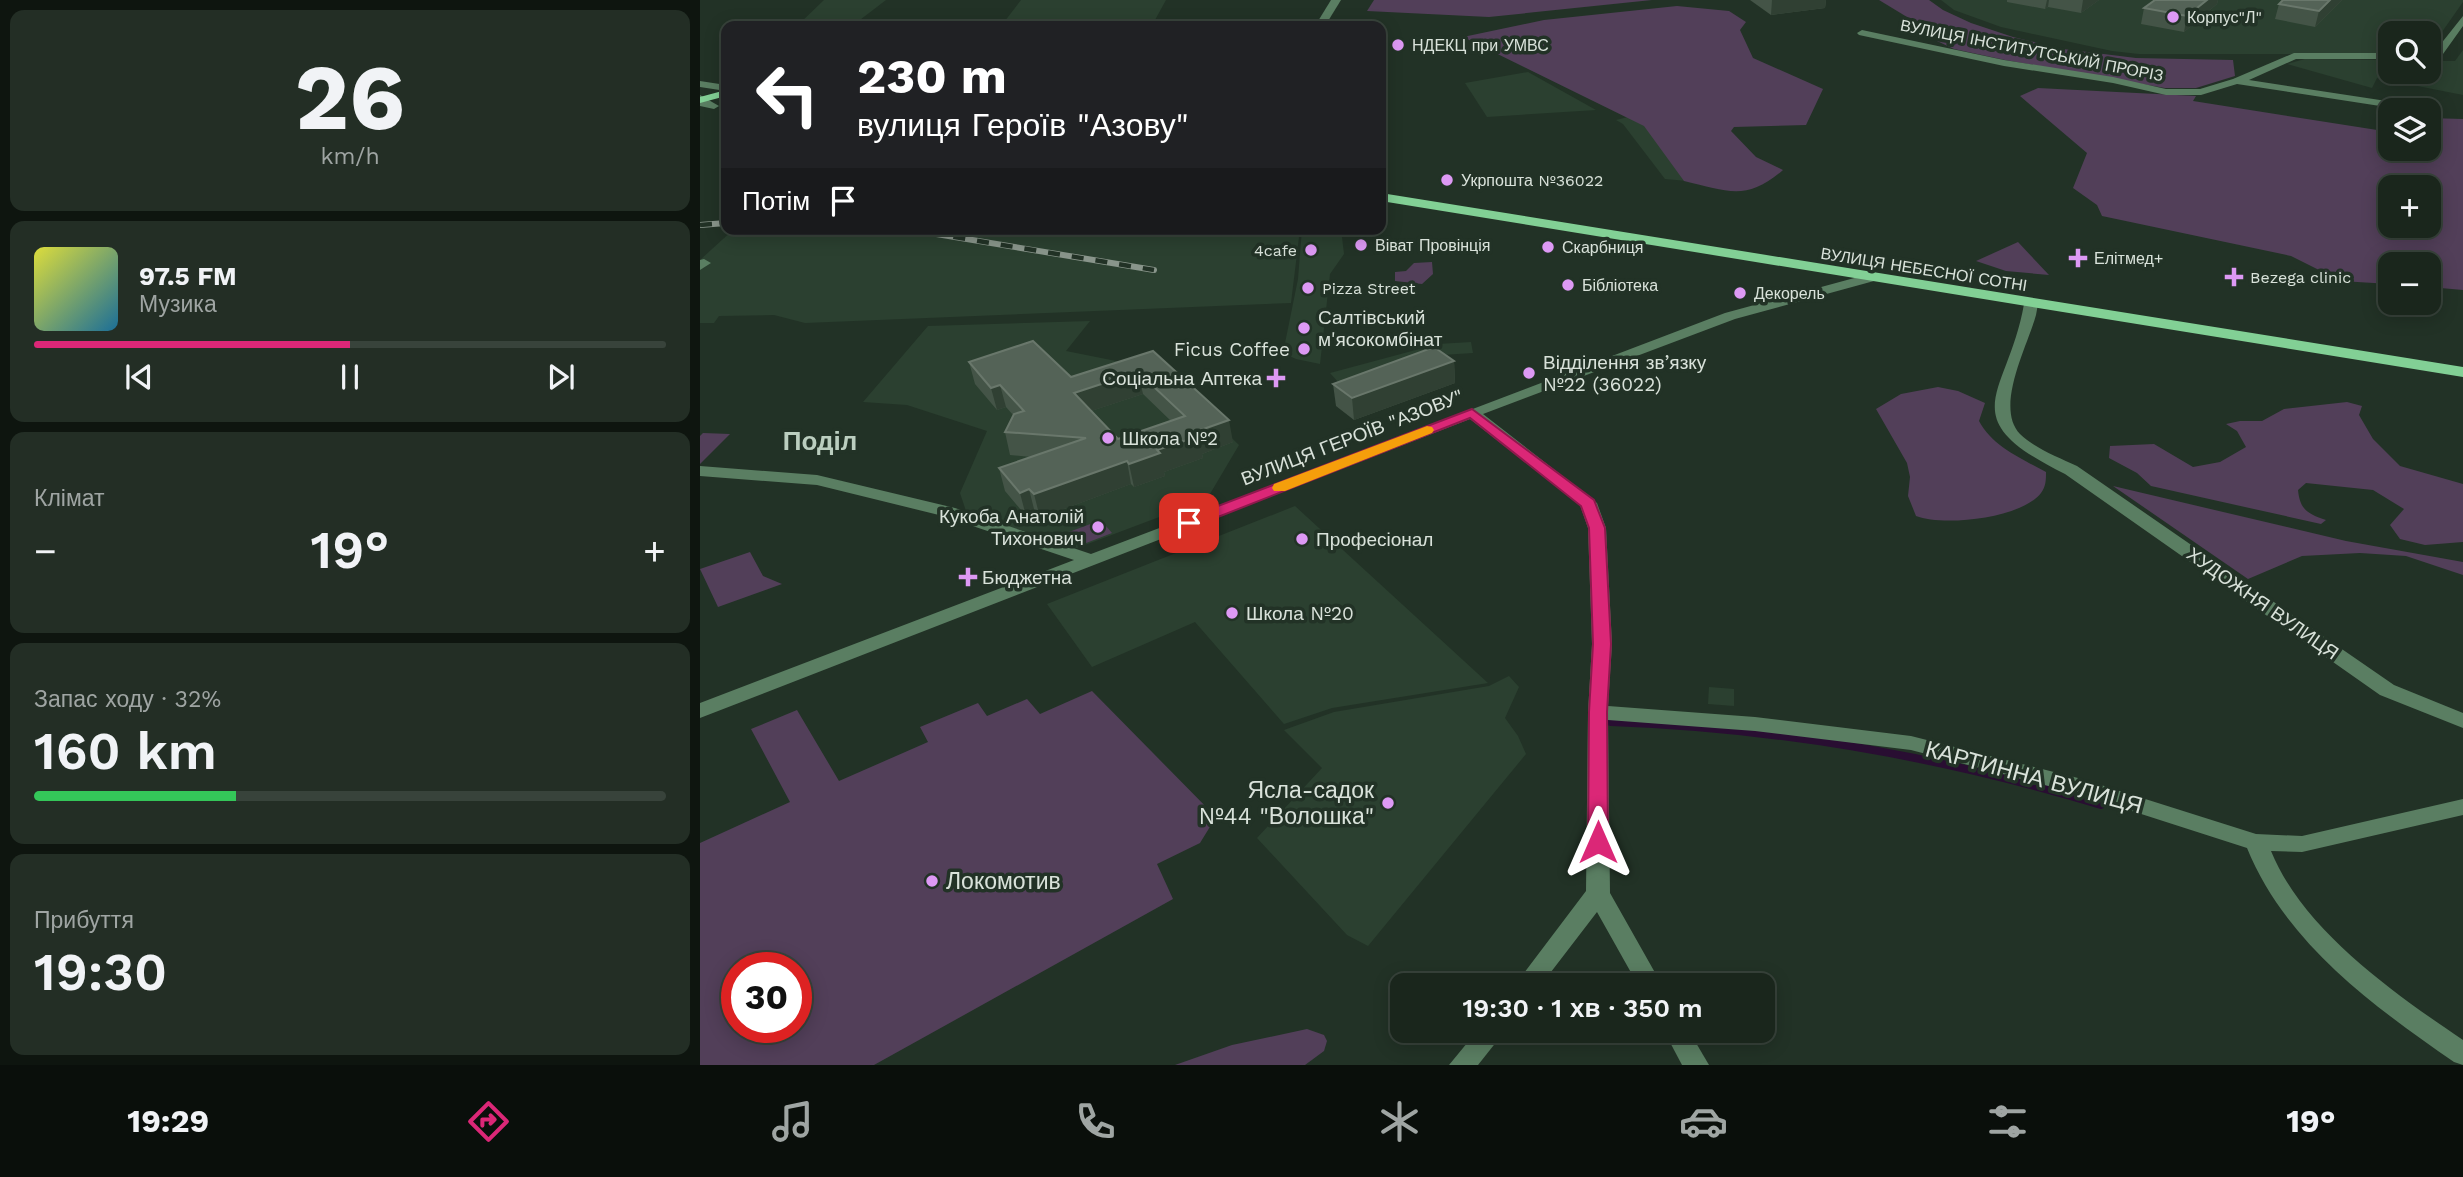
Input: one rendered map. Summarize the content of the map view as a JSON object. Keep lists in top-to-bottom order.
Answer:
{
  "streets": {
    "main road": ["ВУЛИЦЯ НЕБЕСНОЇ СОТНІ"],
    "street": [
      "ВУЛИЦЯ ІНСТИТУТСЬКИЙ ПРОРІЗ",
      "ВУЛИЦЯ ГЕРОЇВ \"АЗОВУ\"",
      "ХУДОЖНЯ ВУЛИЦЯ",
      "КАРТИННА ВУЛИЦЯ"
    ]
  },
  "crossings": [
    ["ВУЛИЦЯ НЕБЕСНОЇ СОТНІ", "ВУЛИЦЯ ГЕРОЇВ \"АЗОВУ\""],
    ["ВУЛИЦЯ НЕБЕСНОЇ СОТНІ", "ХУДОЖНЯ ВУЛИЦЯ"]
  ],
  "districts": ["Поділ"],
  "places": {
    "other": [
      "Корпус\"Л\"",
      "НДЕКЦ при УМВС",
      "Укрпошта №36022",
      "Віват Провінція",
      "Скарбниця",
      "4cafe",
      "Бібліотека",
      "Pizza Street",
      "Декорель",
      "Салтівський м'ясокомбінат",
      "Ficus Coffee",
      "Відділення зв’язку №22 (36022)",
      "Школа №2",
      "Кукоба Анатолій Тихонович",
      "Професіонал",
      "Школа №20",
      "Ясла-садок №44 \"Волошка\"",
      "Локомотив"
    ],
    "health": [
      "Елітмед+",
      "Bezega clinic",
      "Соціальна Аптека",
      "Бюджетна"
    ]
  },
  "page": {
    "tile": [
      ["26", "km/h"],
      "Клімат",
      ["Запас ходу · 32%", "160 km"],
      ["Прибуття", "19:30"]
    ],
    "map_buttons": ["+", "−"],
    "turn": ["230 m", "вулиця Героїв \"Азову\""],
    "then": "Потім",
    "song": ["97.5 FM", "Музика"],
    "heat": ["−", "19°", "+"],
    "limit": "30",
    "trip": "19:30 · 1 хв · 350 m",
    "tabs": ["19:29", "19°"]
  }
}
